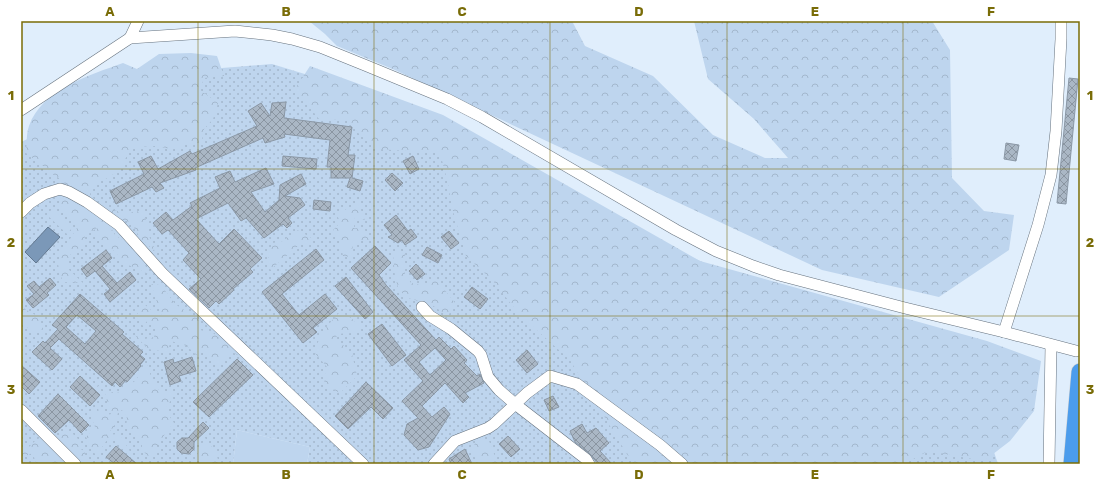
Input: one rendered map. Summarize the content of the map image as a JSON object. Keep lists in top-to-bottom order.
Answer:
{
  "grid": {
    "columns": [
      "A",
      "B",
      "C",
      "D",
      "E",
      "F"
    ],
    "rows": ["1", "2", "3"]
  }
}
